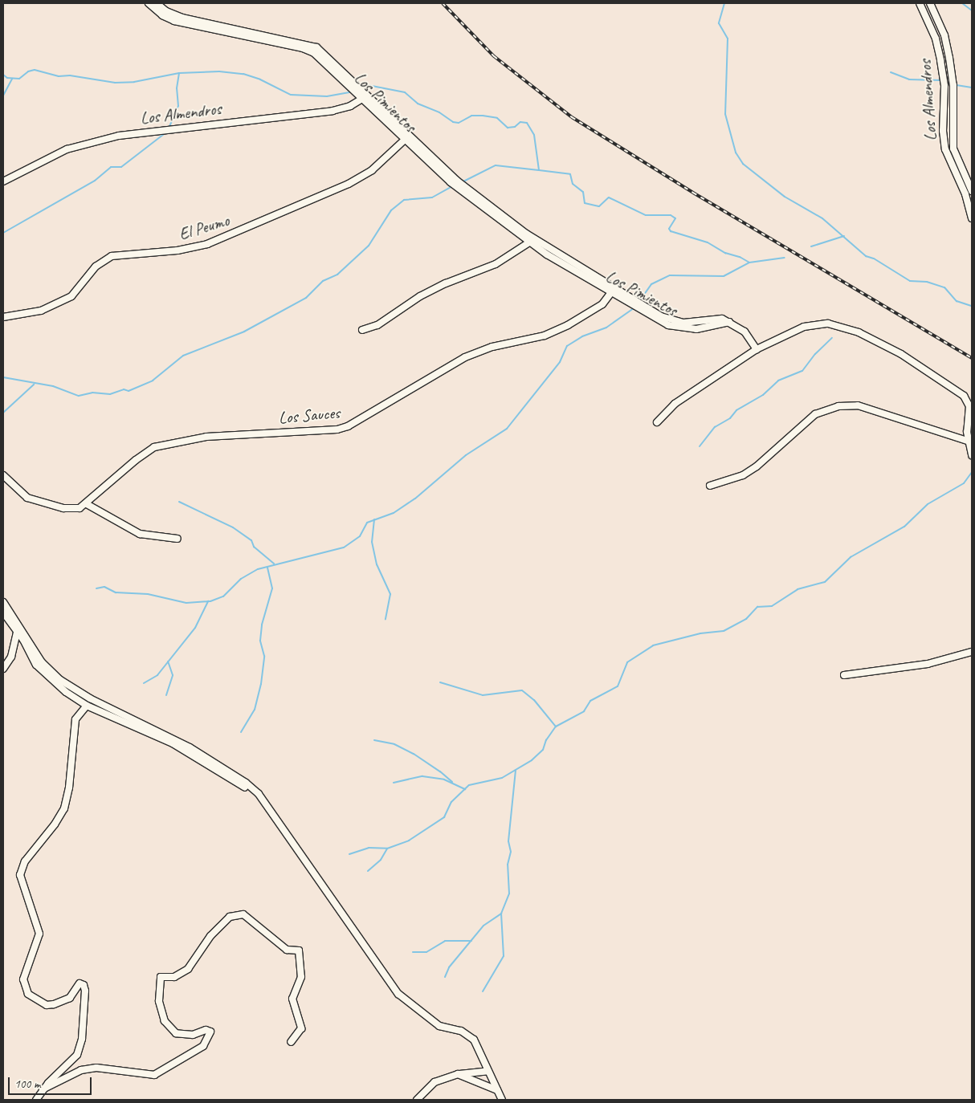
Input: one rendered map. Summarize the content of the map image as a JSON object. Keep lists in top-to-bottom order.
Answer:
{
  "streets": {
    "street": [
      "Los Almendros",
      "Los Pimientos",
      "El Peumo",
      "Los Sauces"
    ]
  },
  "crossings": [
    ["Los Almendros", "Los Pimientos"],
    ["Los Pimientos", "El Peumo"],
    ["Los Pimientos", "Los Sauces"]
  ],
  "scale_bar": "100 m"
}
